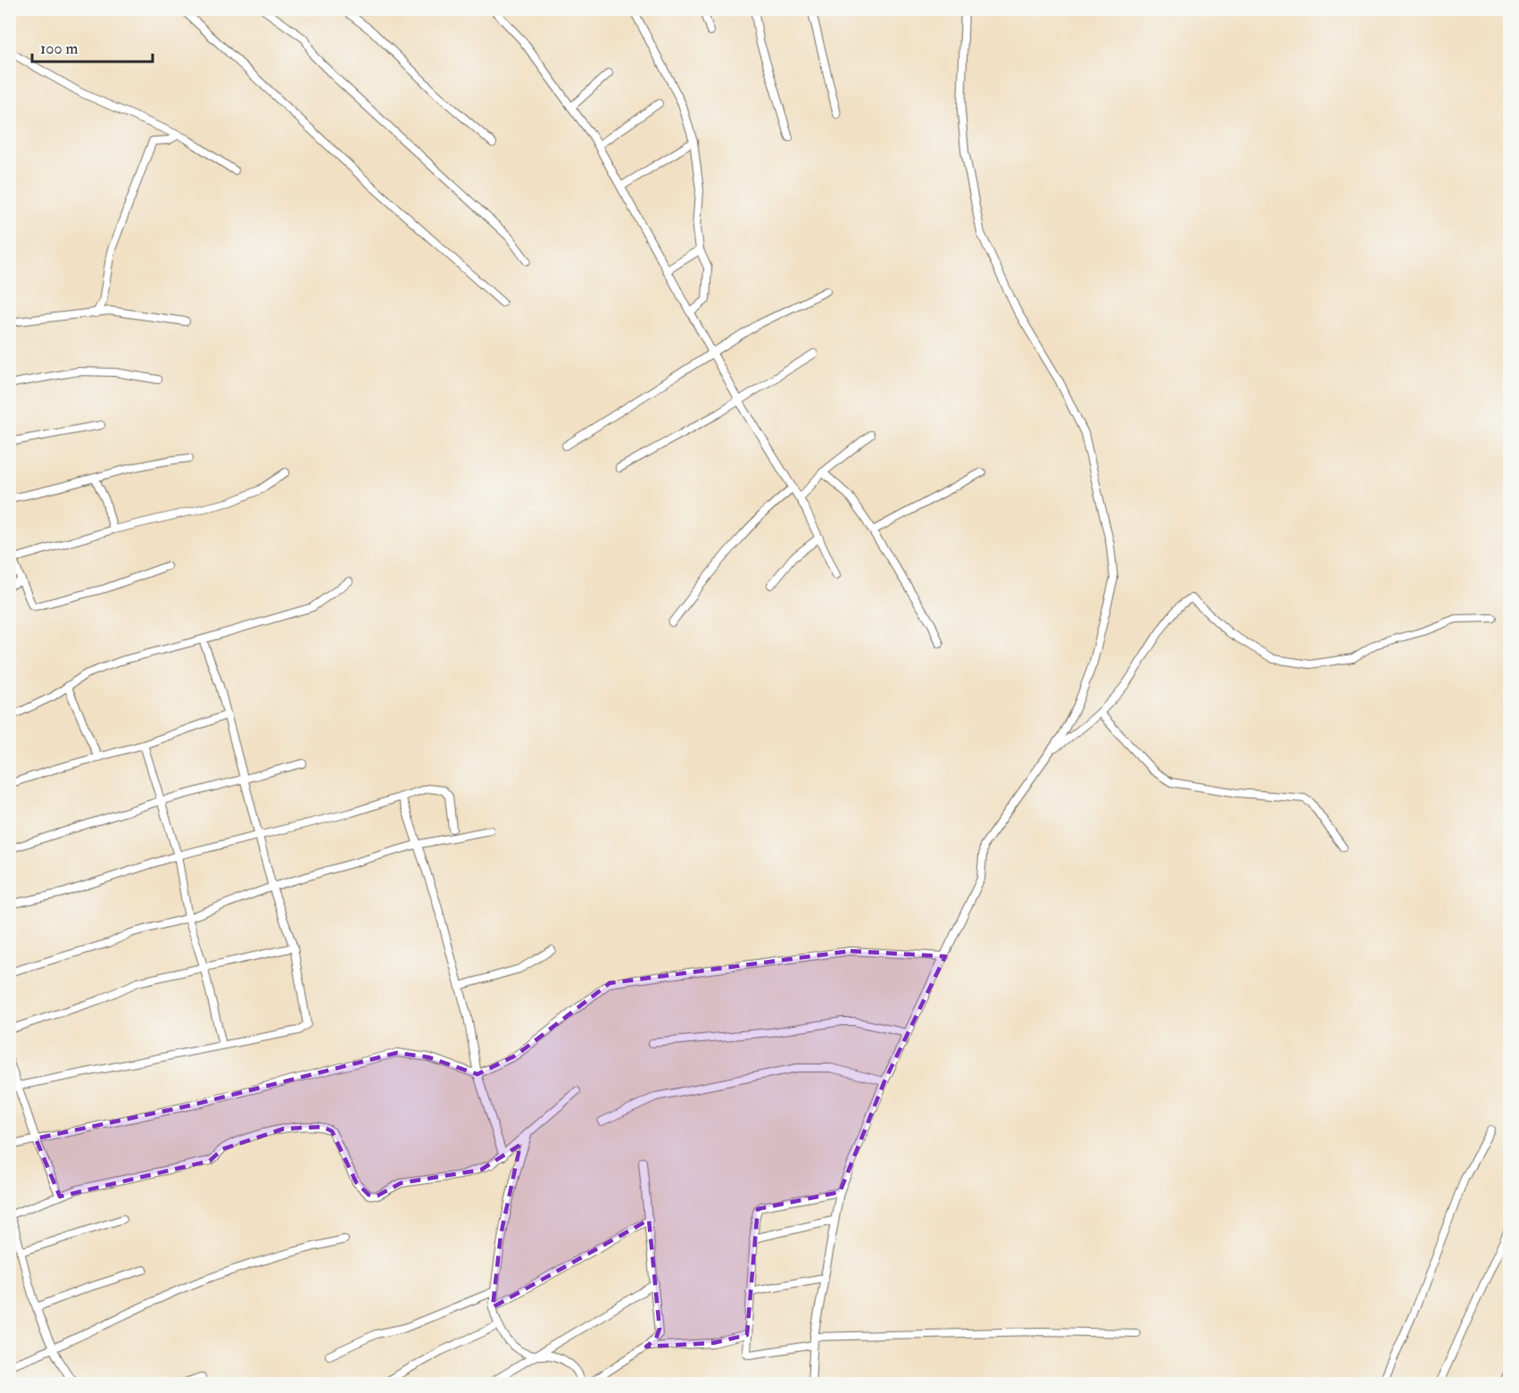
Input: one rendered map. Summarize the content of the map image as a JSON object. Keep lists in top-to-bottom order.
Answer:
{
  "scale_bar": "100 m"
}
